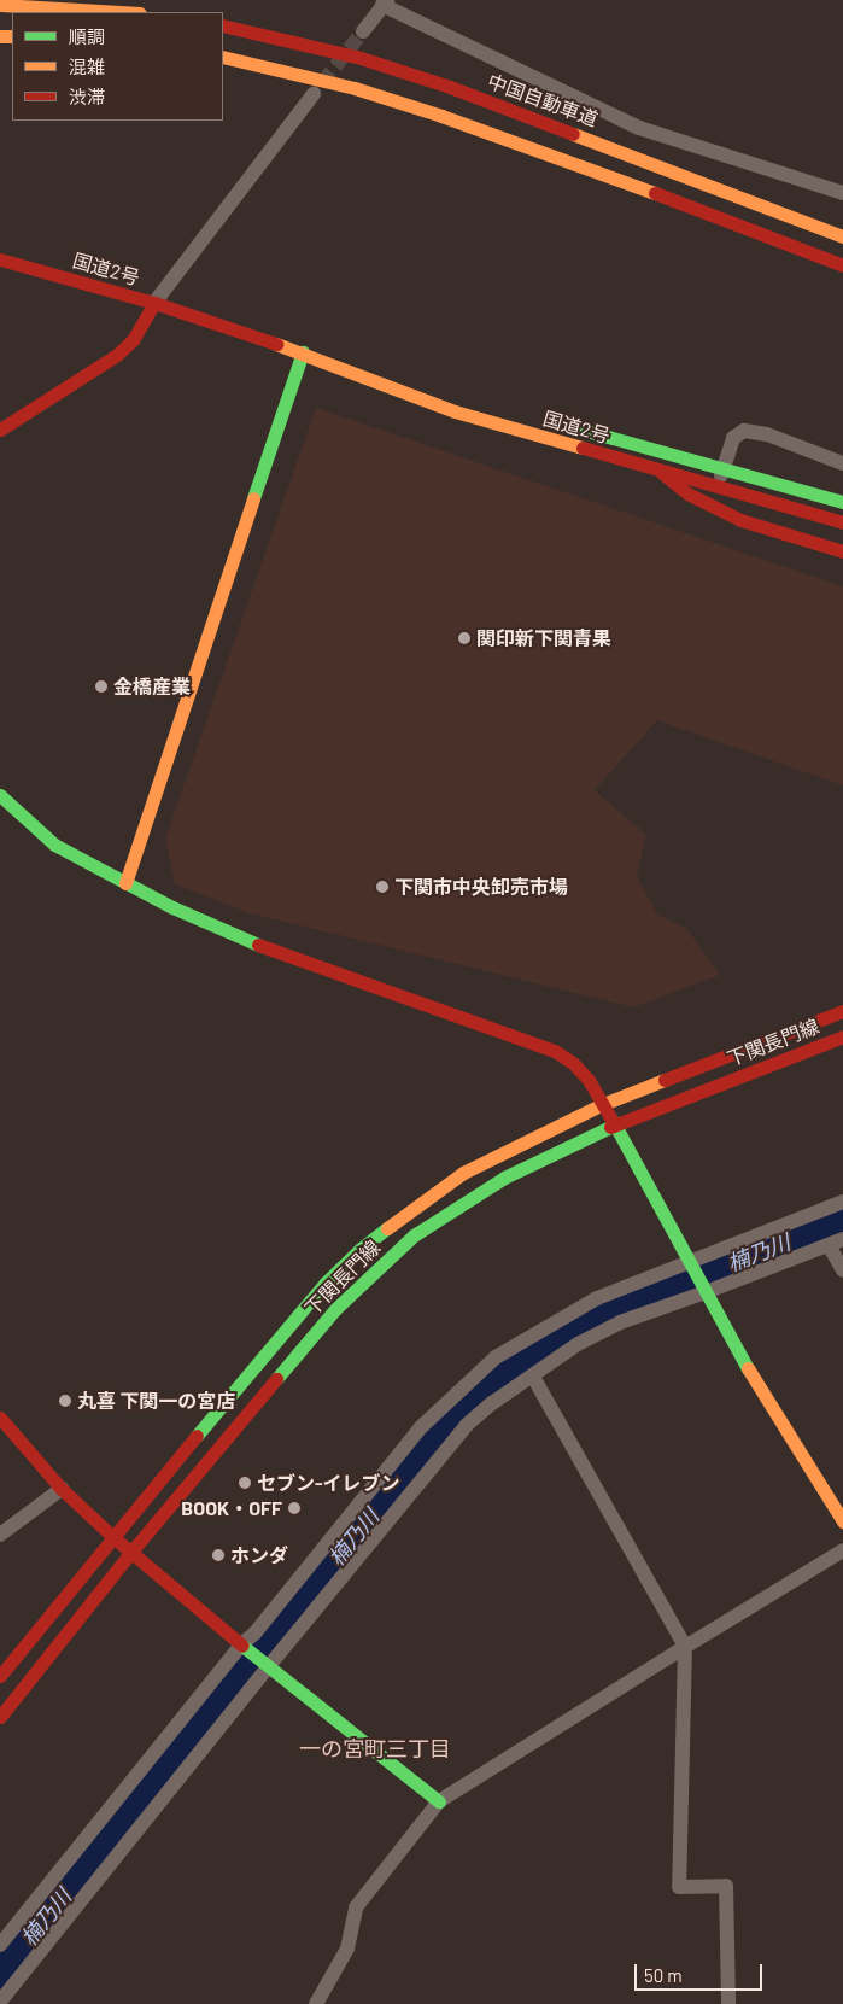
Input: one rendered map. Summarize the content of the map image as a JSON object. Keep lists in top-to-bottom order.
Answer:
{
  "streets": {
    "main road": ["中国自動車道", "国道2号", "下関長門線"]
  },
  "districts": ["一の宮町三丁目"],
  "water": ["楠乃川"],
  "places": [
    "関印新下関青果",
    "金橋産業",
    "下関市中央卸売市場",
    "丸喜 下関一の宮店",
    "セブン-イレブン",
    "BOOK・OFF",
    "ホンダ"
  ],
  "legend": ["順調", "混雑", "渋滞"],
  "scale_bar": "50 m"
}
